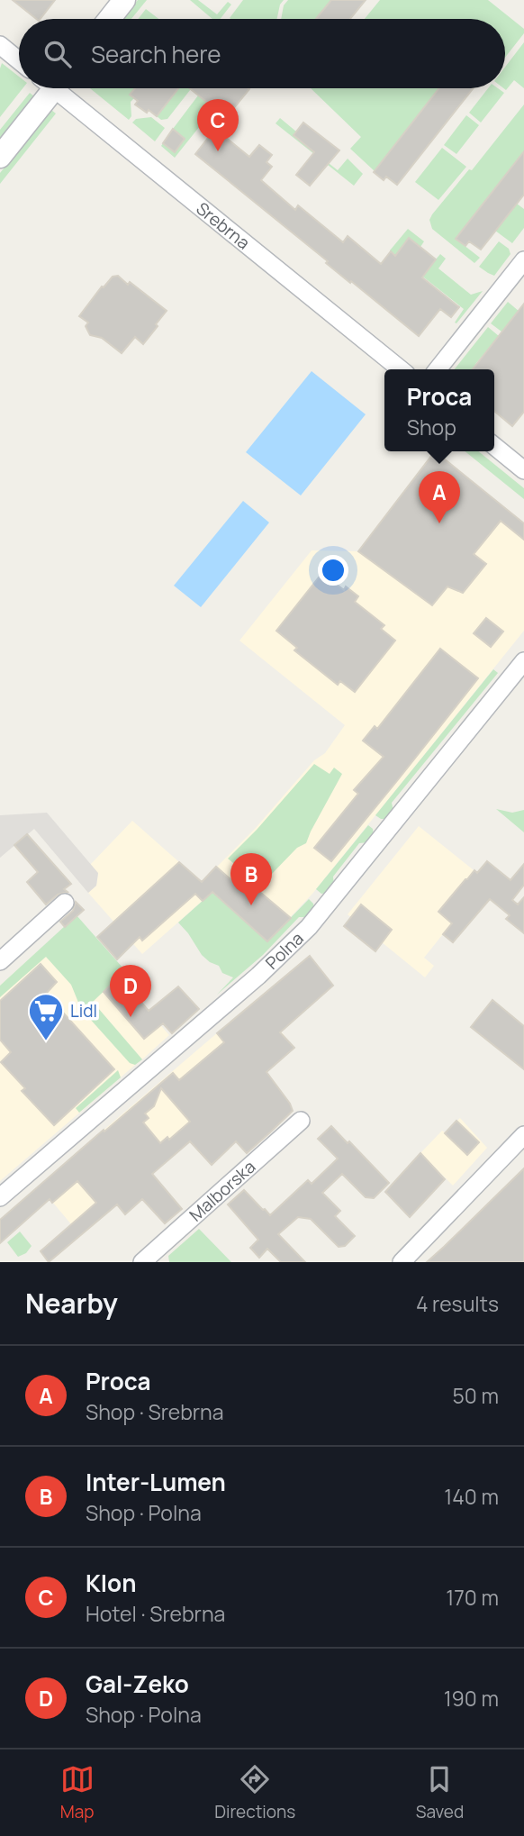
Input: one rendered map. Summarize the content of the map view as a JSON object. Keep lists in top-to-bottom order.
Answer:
{
  "streets": {
    "street": ["Srebrna", "Polna", "Malborska"]
  },
  "places": {
    "supermarket": ["Lidl"]
  },
  "page": {
    "search": "Search here",
    "pins": [
      "C",
      "A",
      "B",
      "D"
    ],
    "popup": ["Proca", "Shop"],
    "heading": ["Nearby", "4 results"],
    "list": [
      {
        "mark": "A",
        "name": "Proca",
        "note": "Shop · Srebrna",
        "value": "50 m"
      },
      {
        "mark": "B",
        "name": "Inter-Lumen",
        "note": "Shop · Polna",
        "value": "140 m"
      },
      {
        "mark": "C",
        "name": "Klon",
        "note": "Hotel · Srebrna",
        "value": "170 m"
      },
      {
        "mark": "D",
        "name": "Gal-Zeko",
        "note": "Shop · Polna",
        "value": "190 m"
      }
    ],
    "nav": ["Map", "Directions", "Saved"]
  }
}
